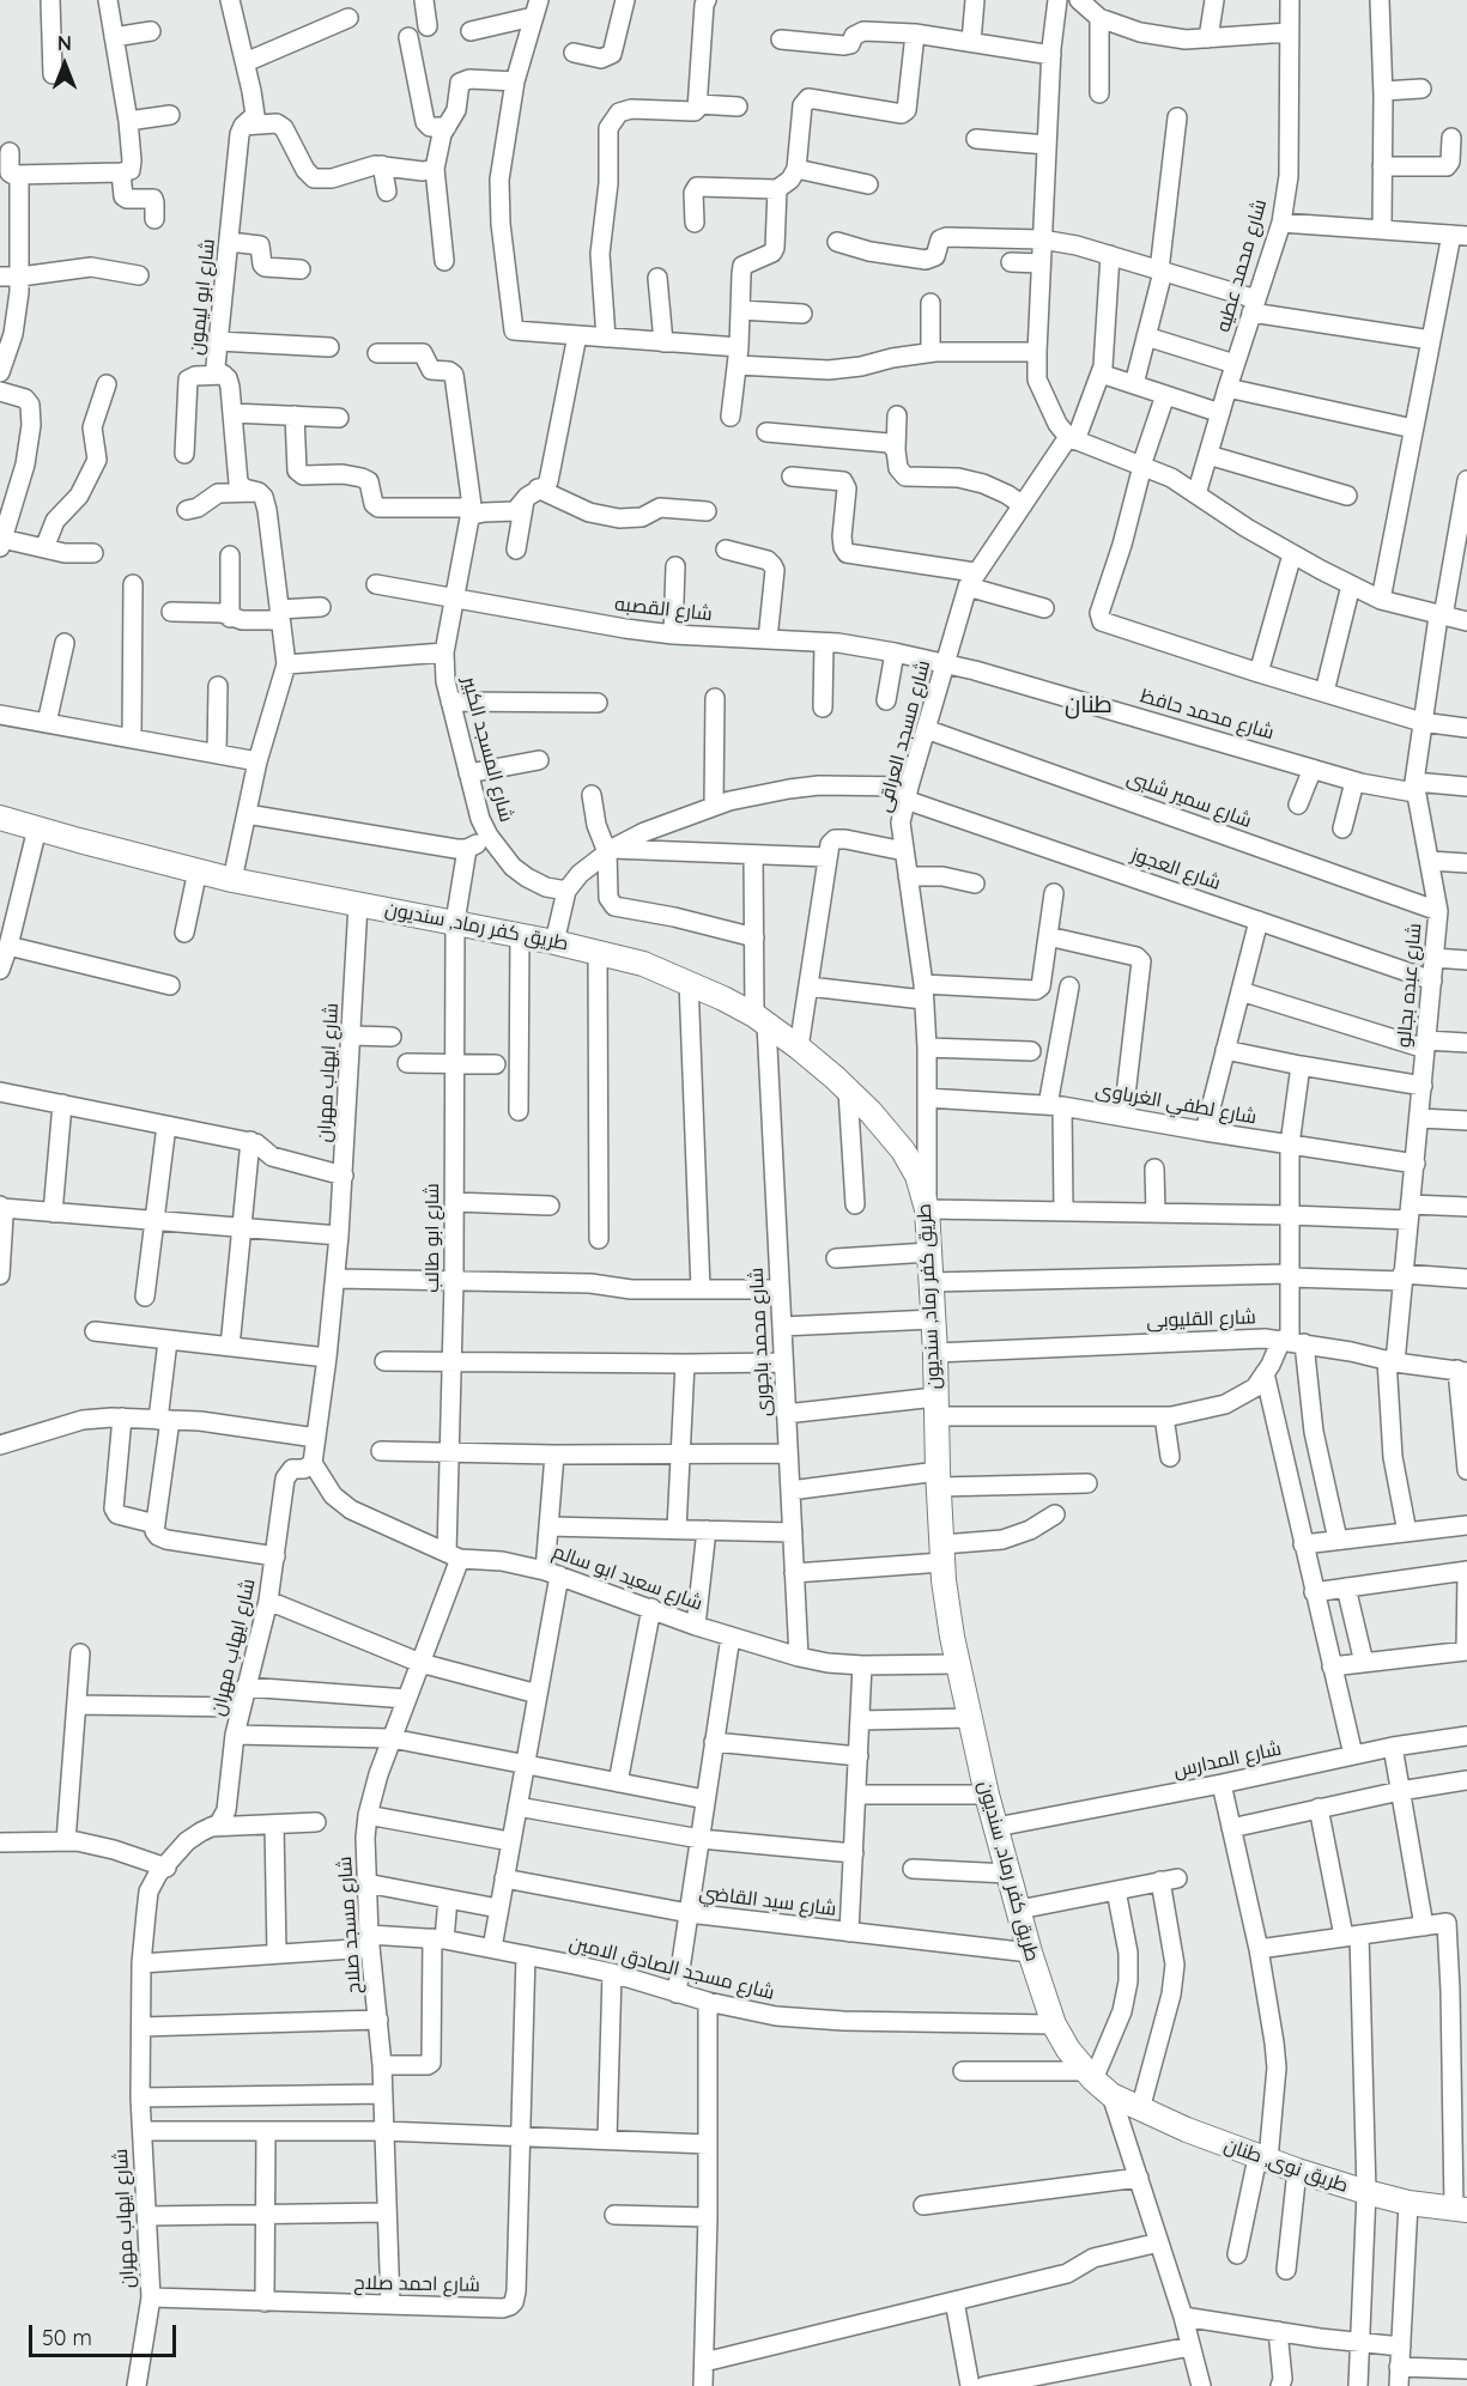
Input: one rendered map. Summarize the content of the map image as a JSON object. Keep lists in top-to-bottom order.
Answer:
{
  "streets": {
    "street": [
      "شارع محمد عطيه",
      "شارع ابو ليمون",
      "شارع القصبه",
      "شارع محمد حافظ",
      "شارع مسجد العراقى",
      "شارع المسجد الكبير",
      "شارع سمير شلبى",
      "شارع العجوز",
      "طريق كفر رماد, سنديون",
      "شارع عبده بجالو",
      "شارع ايهاب مهران",
      "شارع لطفي الغرباوى",
      "شارع ابو طالب",
      "شارع القليوبى",
      "شارع محمد باجورى",
      "شارع سعيد ابو سالم",
      "شارع المدارس",
      "شارع سيد القاضي",
      "شارع مسجد صلاح",
      "شارع مسجد الصادق الامين",
      "طريق نوى, طنان",
      "شارع احمد صلاح"
    ]
  },
  "crossings": [
    ["شارع ابو ليمون", "طريق كفر رماد, سنديون"],
    ["شارع القصبه", "شارع محمد حافظ"],
    ["شارع القصبه", "شارع مسجد العراقى"],
    ["شارع القصبه", "شارع المسجد الكبير"],
    ["شارع محمد حافظ", "شارع مسجد العراقى"],
    ["شارع محمد حافظ", "شارع عبده بجالو"],
    ["شارع مسجد العراقى", "شارع سمير شلبى"],
    ["شارع مسجد العراقى", "شارع العجوز"],
    ["شارع مسجد العراقى", "طريق كفر رماد, سنديون"],
    ["شارع مسجد العراقى", "شارع لطفي الغرباوى"],
    ["شارع المسجد الكبير", "شارع العجوز"],
    ["شارع سمير شلبى", "شارع عبده بجالو"],
    ["شارع العجوز", "شارع عبده بجالو"],
    ["طريق كفر رماد, سنديون", "شارع ايهاب مهران"],
    ["طريق كفر رماد, سنديون", "شارع ابو طالب"],
    ["طريق كفر رماد, سنديون", "شارع القليوبى"],
    ["طريق كفر رماد, سنديون", "شارع محمد باجورى"],
    ["طريق كفر رماد, سنديون", "شارع سعيد ابو سالم"],
    ["طريق كفر رماد, سنديون", "شارع المدارس"],
    ["طريق كفر رماد, سنديون", "شارع سيد القاضي"],
    ["طريق كفر رماد, سنديون", "شارع مسجد الصادق الامين"],
    ["طريق كفر رماد, سنديون", "طريق نوى, طنان"],
    ["شارع عبده بجالو", "شارع لطفي الغرباوى"],
    ["شارع عبده بجالو", "شارع القليوبى"],
    ["شارع ايهاب مهران", "شارع سعيد ابو سالم"],
    ["شارع ايهاب مهران", "شارع مسجد الصادق الامين"],
    ["شارع ايهاب مهران", "شارع احمد صلاح"],
    ["شارع ابو طالب", "شارع سعيد ابو سالم"],
    ["شارع ابو طالب", "شارع مسجد صلاح"],
    ["شارع محمد باجورى", "شارع سعيد ابو سالم"],
    ["شارع سعيد ابو سالم", "شارع مسجد صلاح"],
    ["شارع مسجد صلاح", "شارع مسجد الصادق الامين"],
    ["شارع مسجد صلاح", "شارع احمد صلاح"],
    ["شارع مسجد الصادق الامين", "شارع احمد صلاح"]
  ],
  "districts": ["طنان"],
  "scale_bar": "50 m",
  "north": "top"
}
